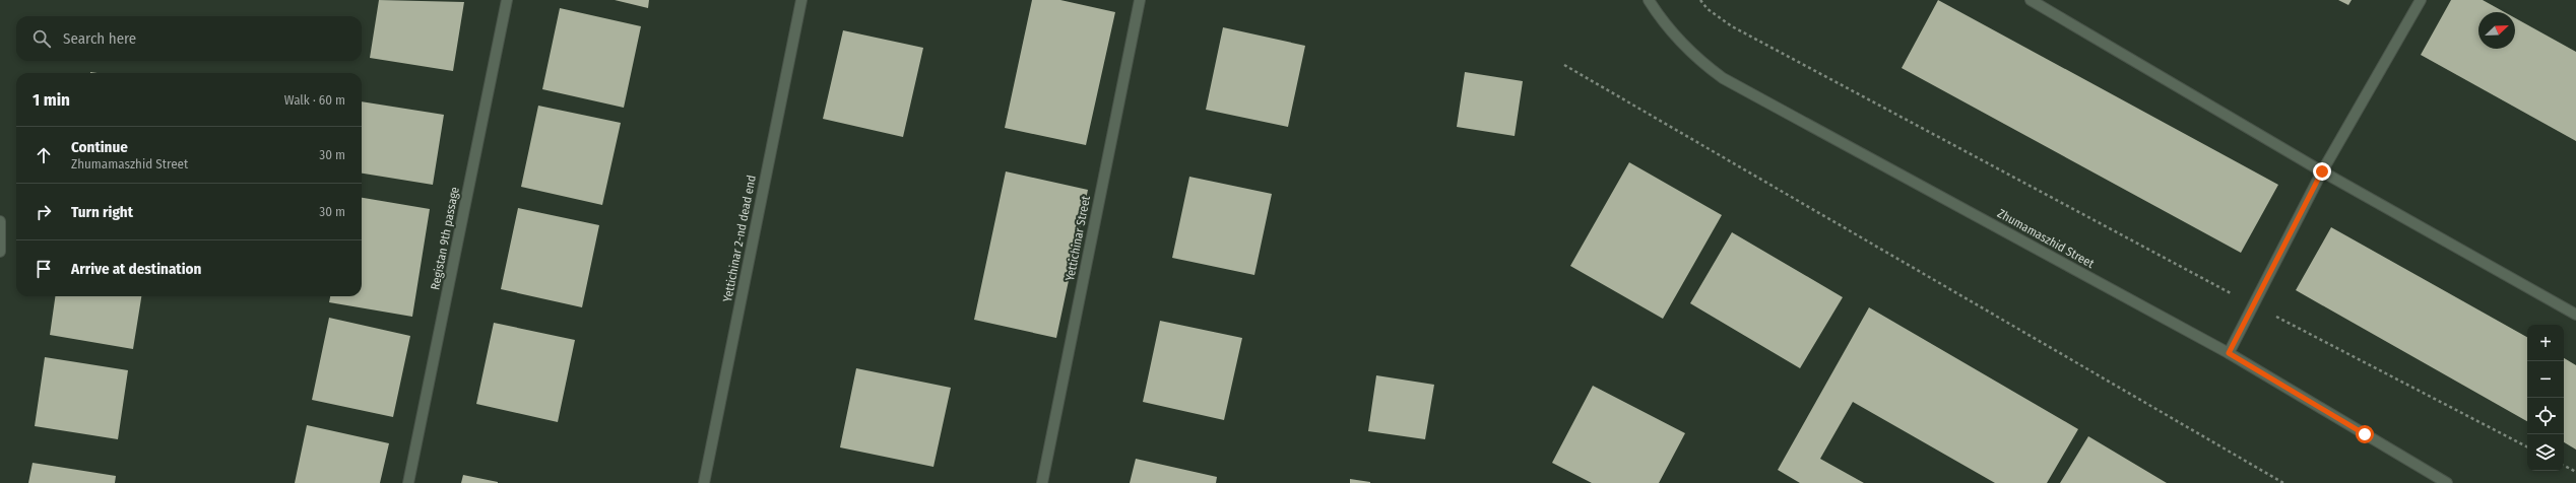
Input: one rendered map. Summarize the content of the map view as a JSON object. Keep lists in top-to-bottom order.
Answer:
{
  "streets": {
    "street": [
      "Registan 9th passage",
      "Yettichinаr 2-nd dead end",
      "Yettichinаr Street",
      "Zhumamaszhid Street"
    ]
  },
  "north": "top right",
  "page": {
    "search": "Search here",
    "heading": ["1 min", "Walk · 60 m"],
    "list": [
      ["Continue", "Zhumamaszhid Street", "30 m"],
      ["Turn right", "30 m"],
      "Arrive at destination"
    ],
    "map_buttons": ["+", "−"]
  }
}
